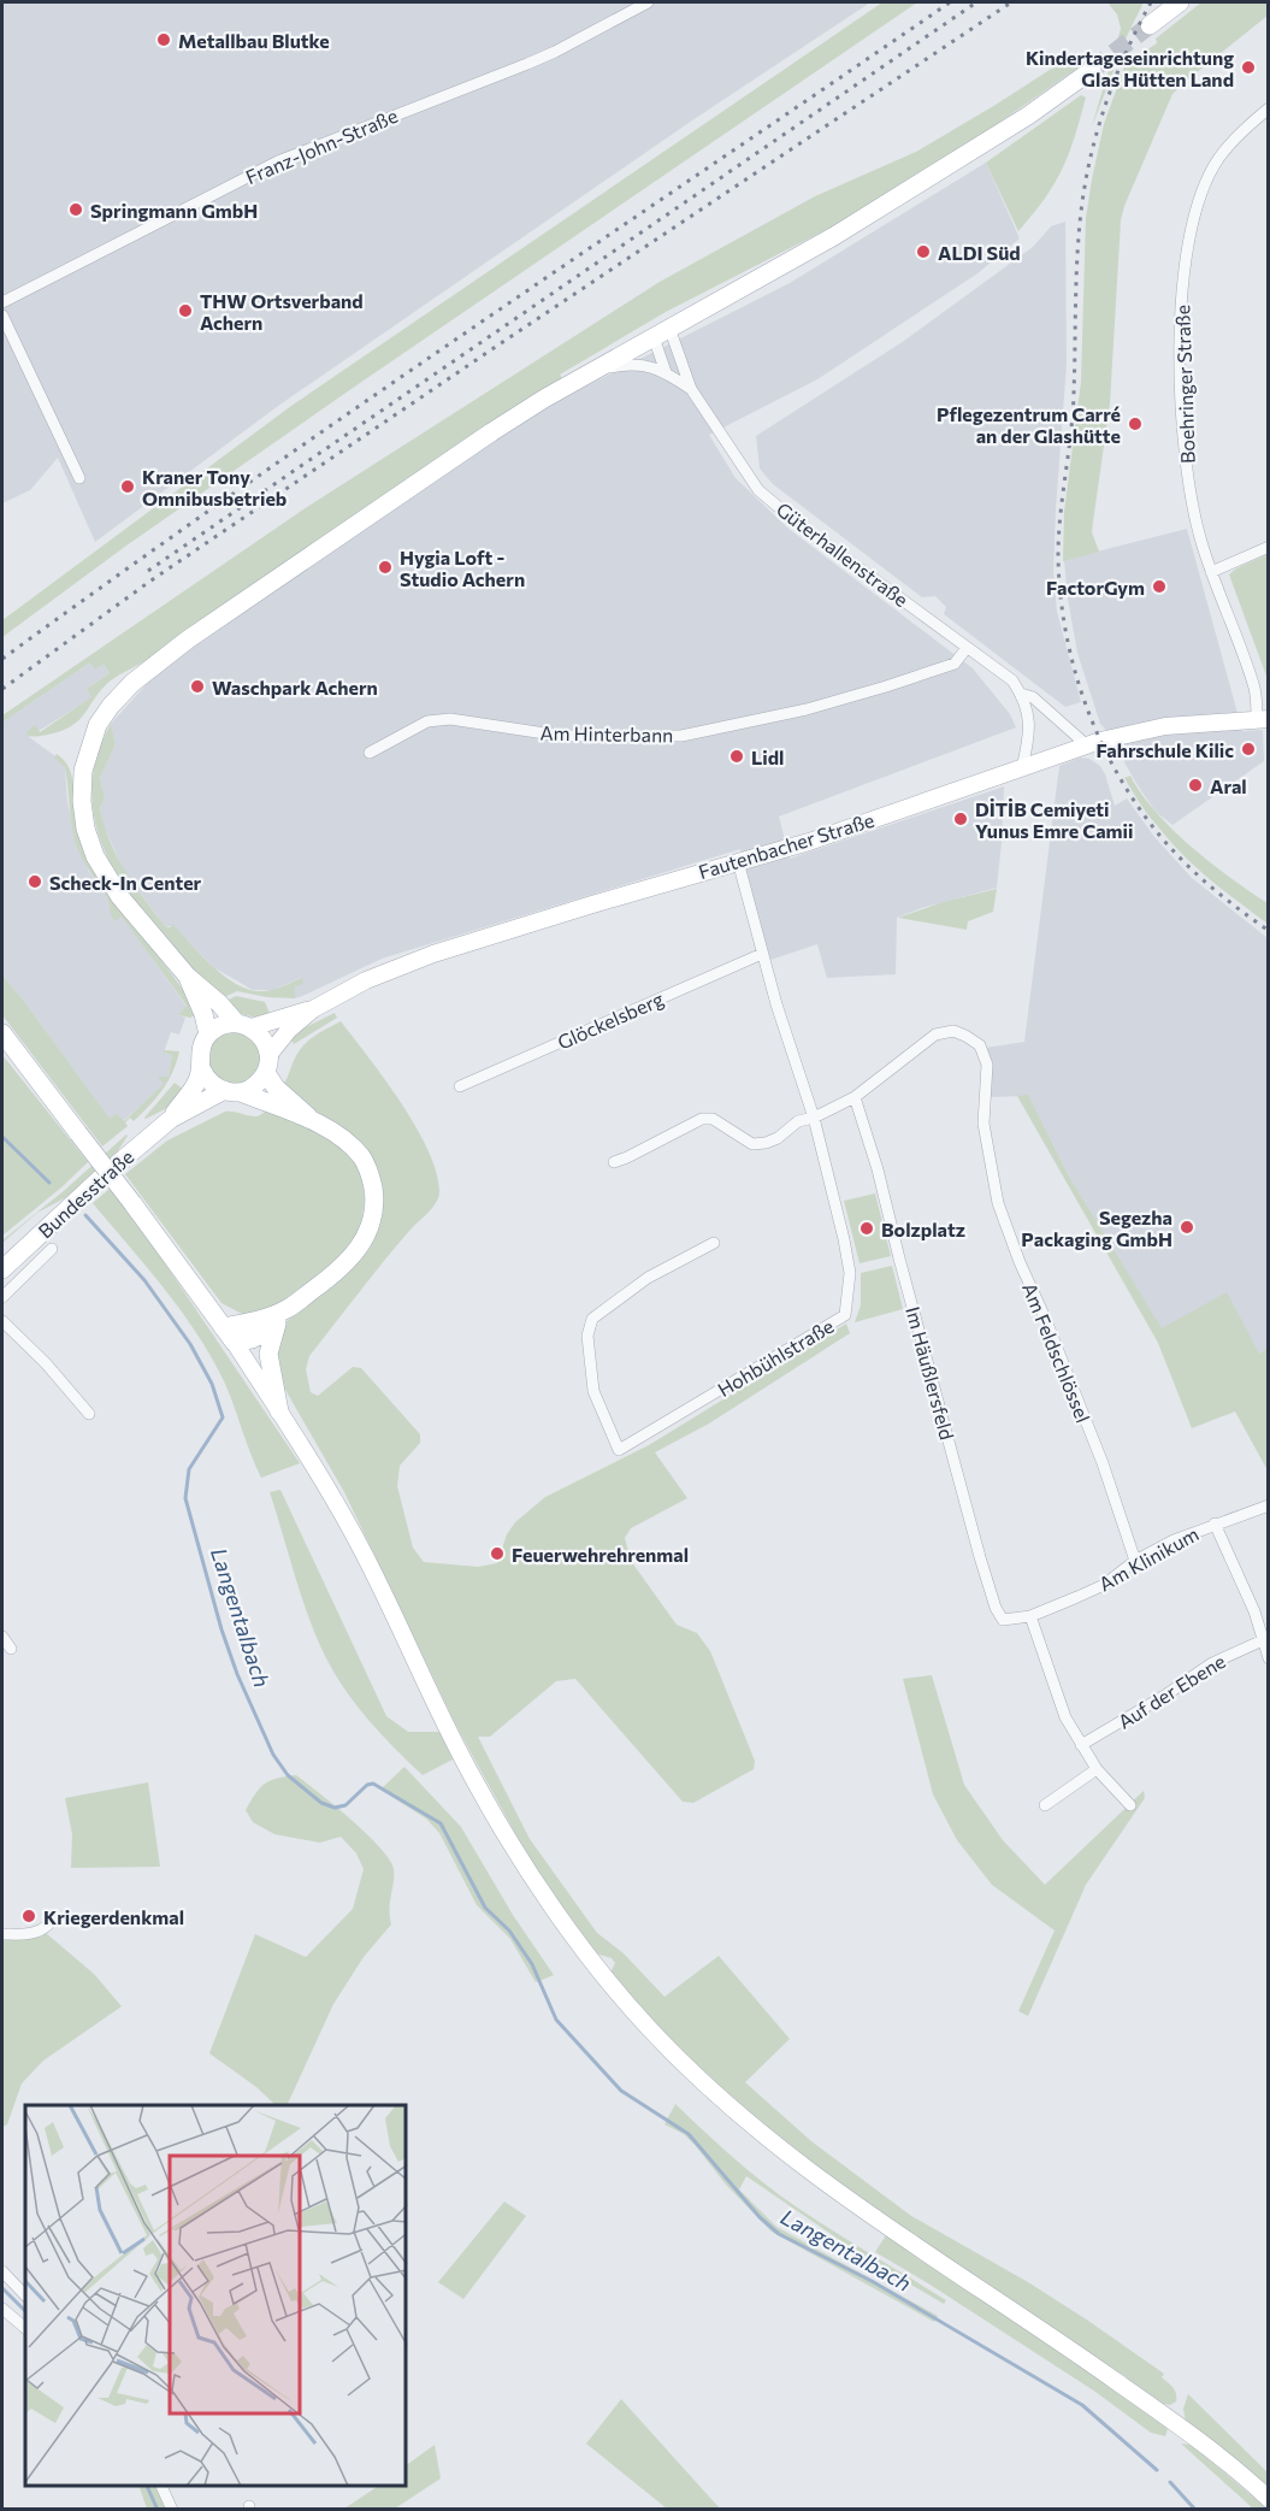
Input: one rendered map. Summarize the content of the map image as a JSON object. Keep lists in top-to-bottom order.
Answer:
{
  "streets": {
    "main road": ["Fautenbacher Straße", "Bundesstraße"],
    "street": [
      "Franz-John-Straße",
      "Boehringer Straße",
      "Güterhallenstraße",
      "Am Hinterbann",
      "Glöckelsberg",
      "Am Feldschlössel",
      "Hohbühlstraße",
      "Im Häußlersfeld",
      "Am Klinikum",
      "Auf der Ebene"
    ]
  },
  "crossings": [
    ["Boehringer Straße", "Fautenbacher Straße"],
    ["Güterhallenstraße", "Am Hinterbann"],
    ["Güterhallenstraße", "Fautenbacher Straße"],
    ["Fautenbacher Straße", "Hohbühlstraße"],
    ["Glöckelsberg", "Hohbühlstraße"],
    ["Am Feldschlössel", "Hohbühlstraße"],
    ["Am Feldschlössel", "Im Häußlersfeld"],
    ["Am Feldschlössel", "Am Klinikum"],
    ["Im Häußlersfeld", "Am Klinikum"]
  ],
  "water": ["Langentalbach"],
  "places": [
    "Metallbau Blutke",
    "Kindertageseinrichtung Glas Hütten Land",
    "Springmann GmbH",
    "ALDI Süd",
    "THW Ortsverband Achern",
    "Pflegezentrum Carré an der Glashütte",
    "Kraner Tony Omnibusbetrieb",
    "Hygia Loft - Studio Achern",
    "FactorGym",
    "Waschpark Achern",
    "Fahrschule Kilic",
    "Lidl",
    "Aral",
    "DİTİB Cemiyeti Yunus Emre Camii",
    "Scheck-In Center",
    "Segezha Packaging GmbH",
    "Bolzplatz",
    "Feuerwehrehrenmal",
    "Kriegerdenkmal"
  ]
}
